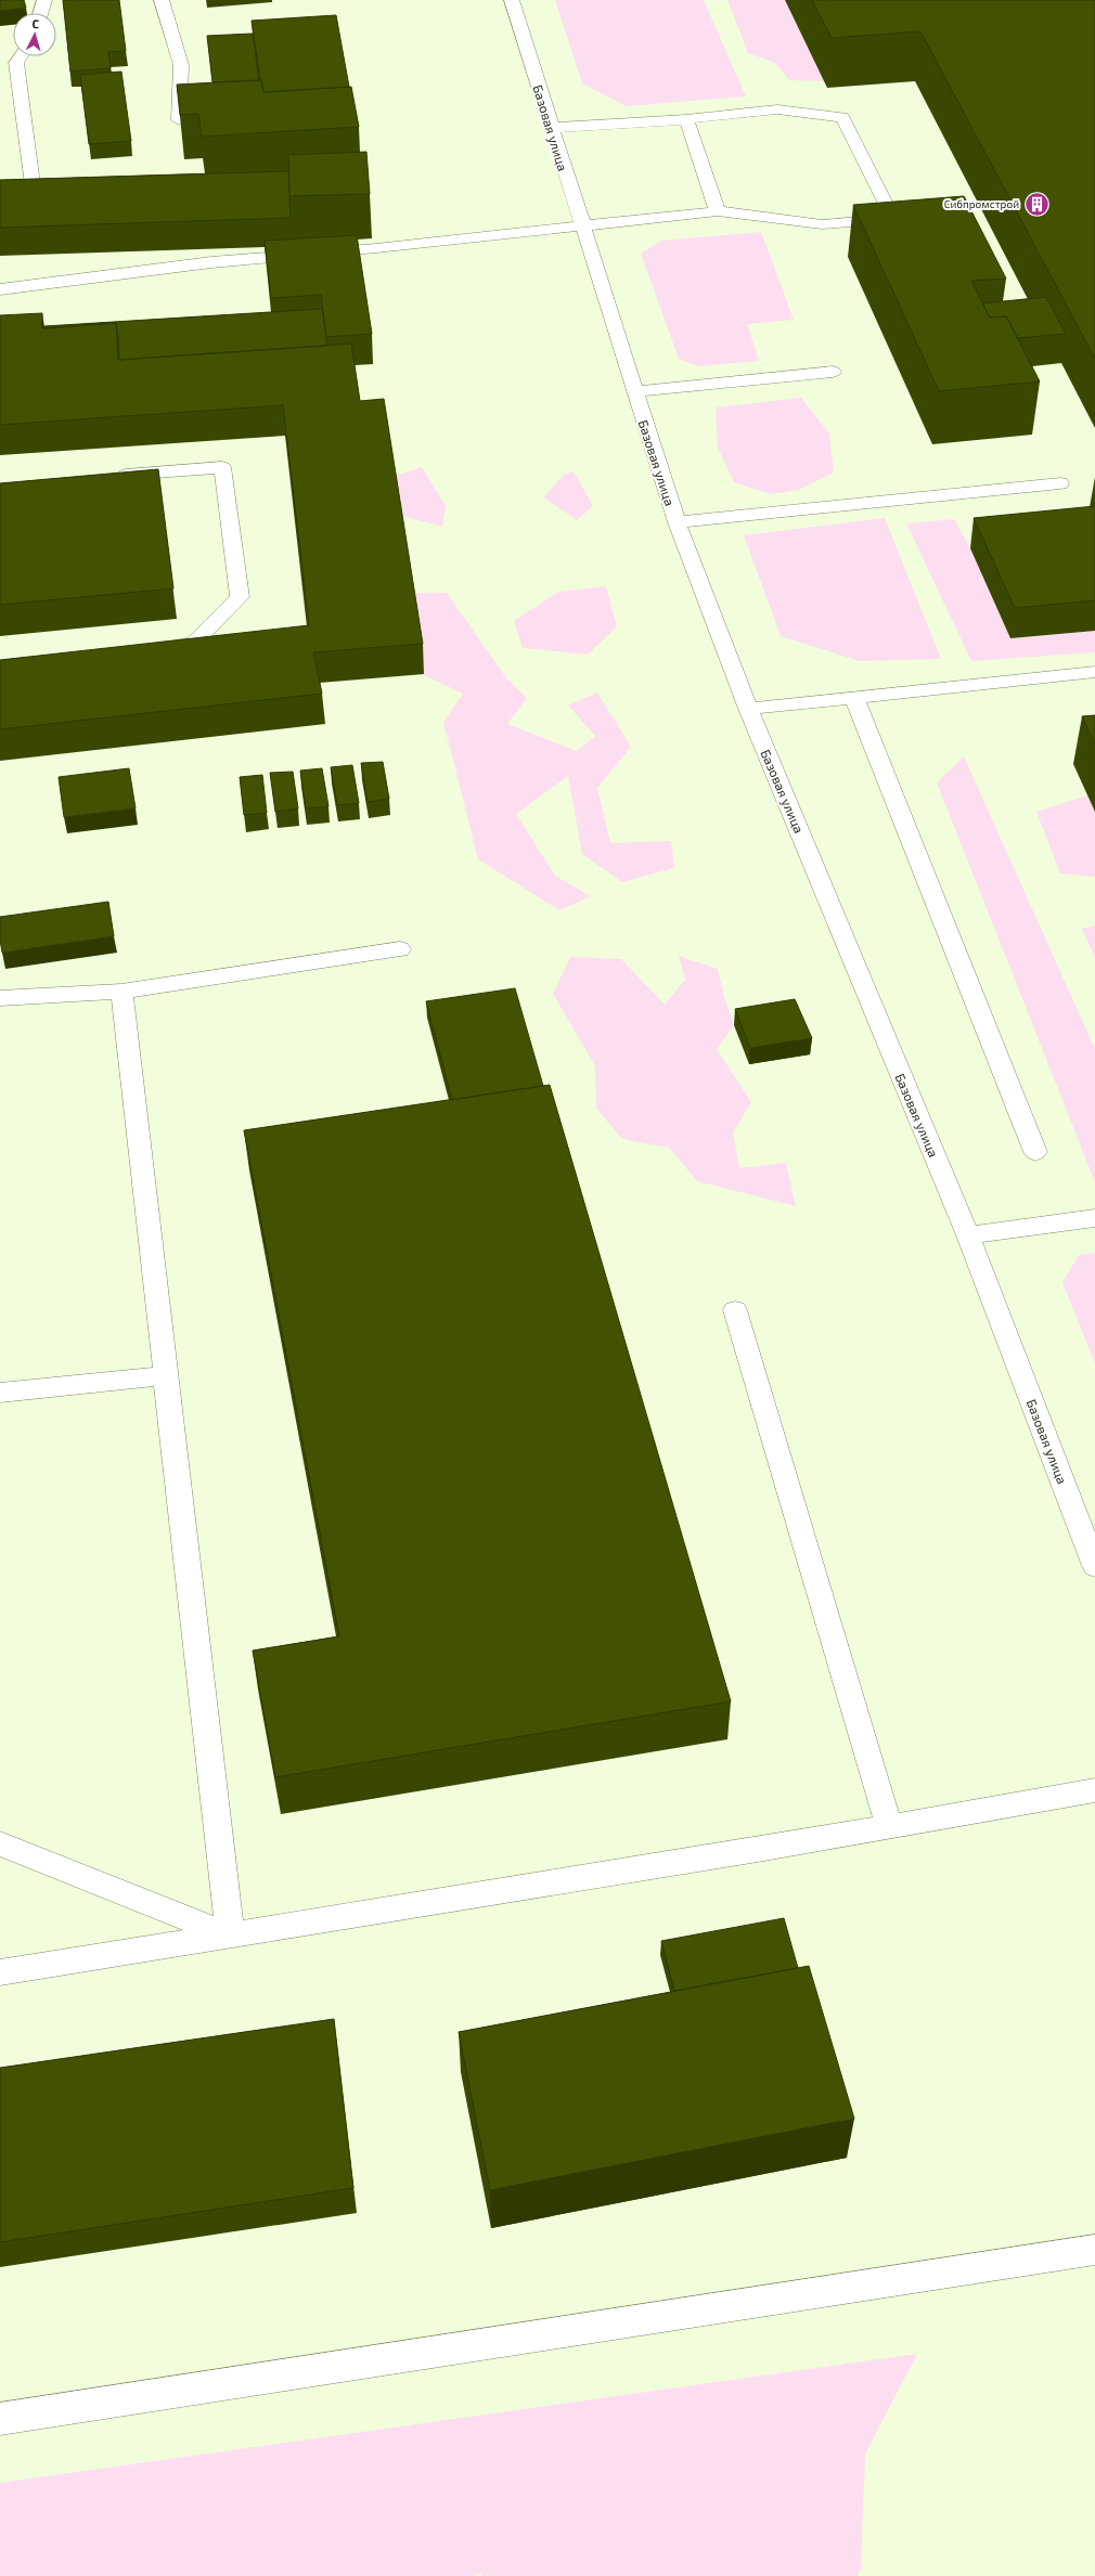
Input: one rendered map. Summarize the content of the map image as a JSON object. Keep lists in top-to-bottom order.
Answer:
{
  "streets": {
    "street": ["Базовая улица"]
  },
  "places": {
    "building": ["Сибпромстрой"]
  },
  "north": "top"
}
